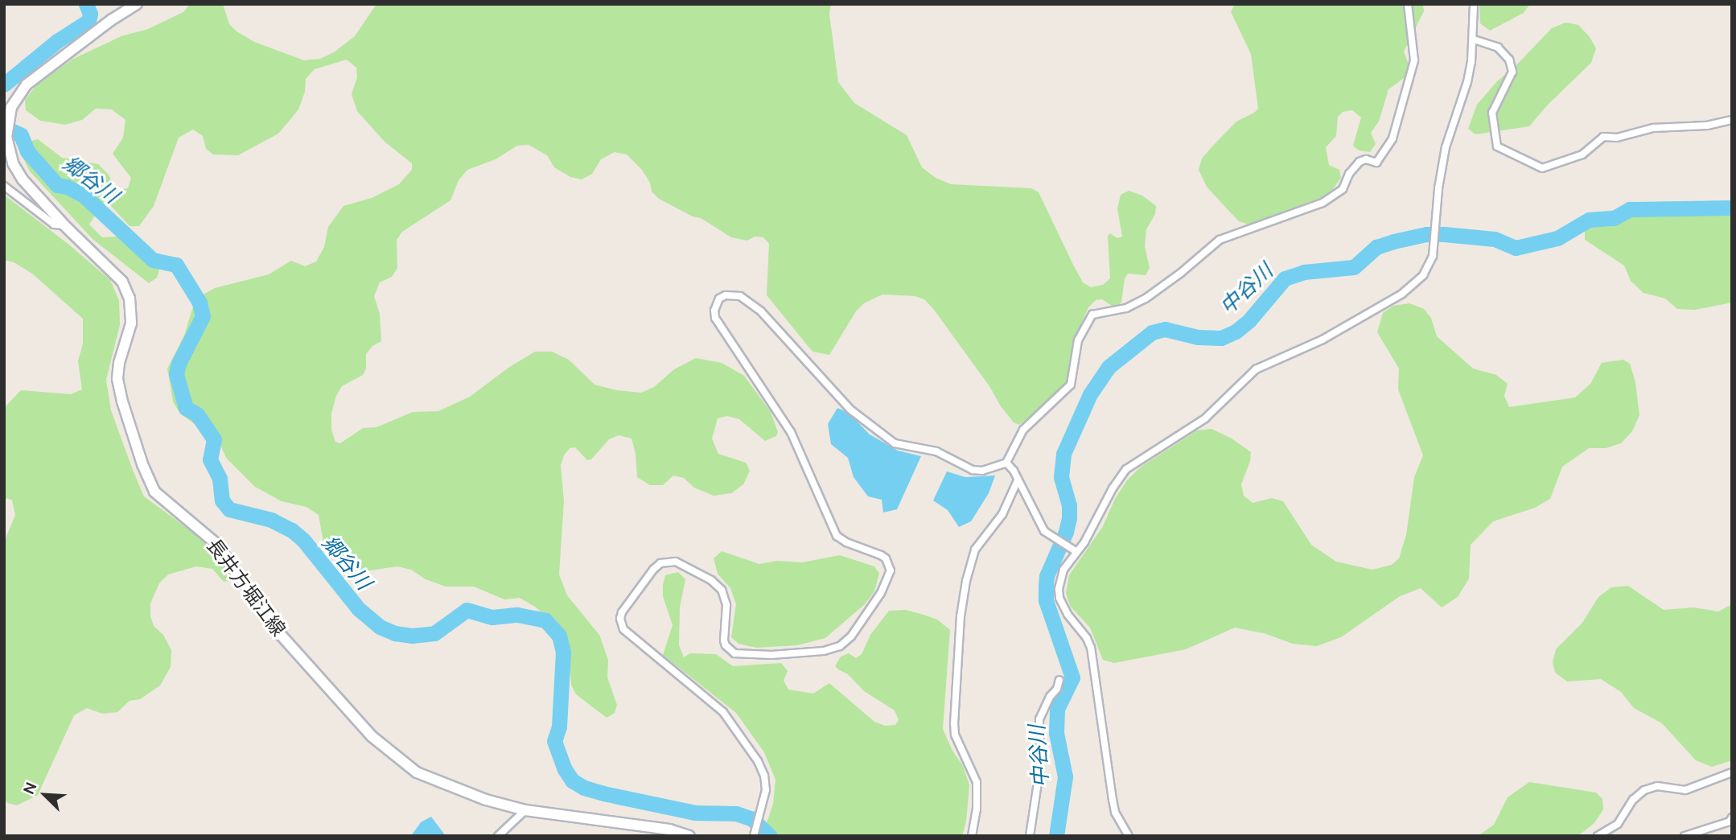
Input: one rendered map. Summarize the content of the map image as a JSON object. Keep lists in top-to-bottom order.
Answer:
{
  "streets": {
    "main road": ["長井方堀江線"]
  },
  "water": ["郷谷川", "中谷川"],
  "north": "top left"
}
